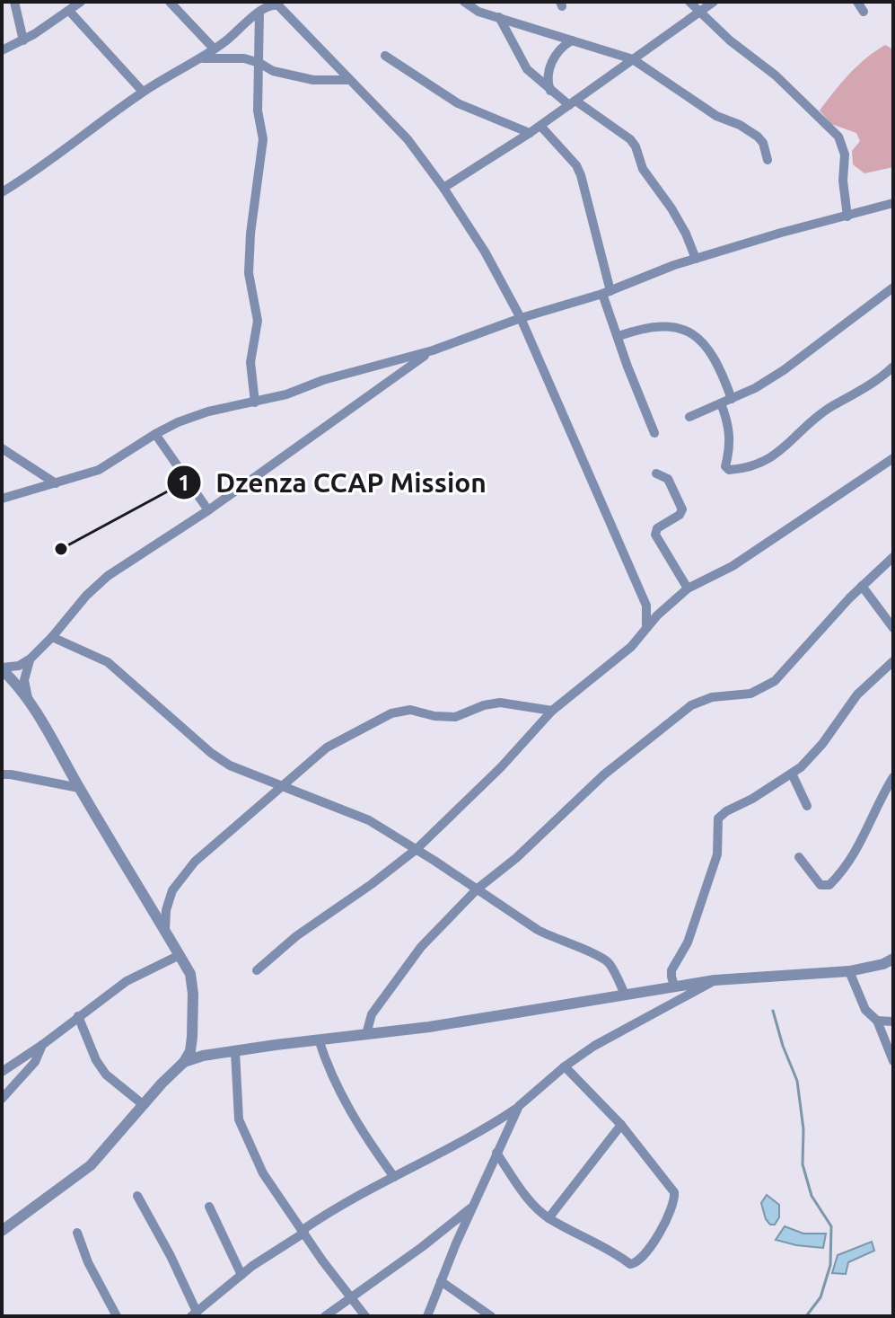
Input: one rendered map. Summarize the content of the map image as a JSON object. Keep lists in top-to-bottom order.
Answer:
{
  "places": ["Dzenza CCAP Mission"]
}
